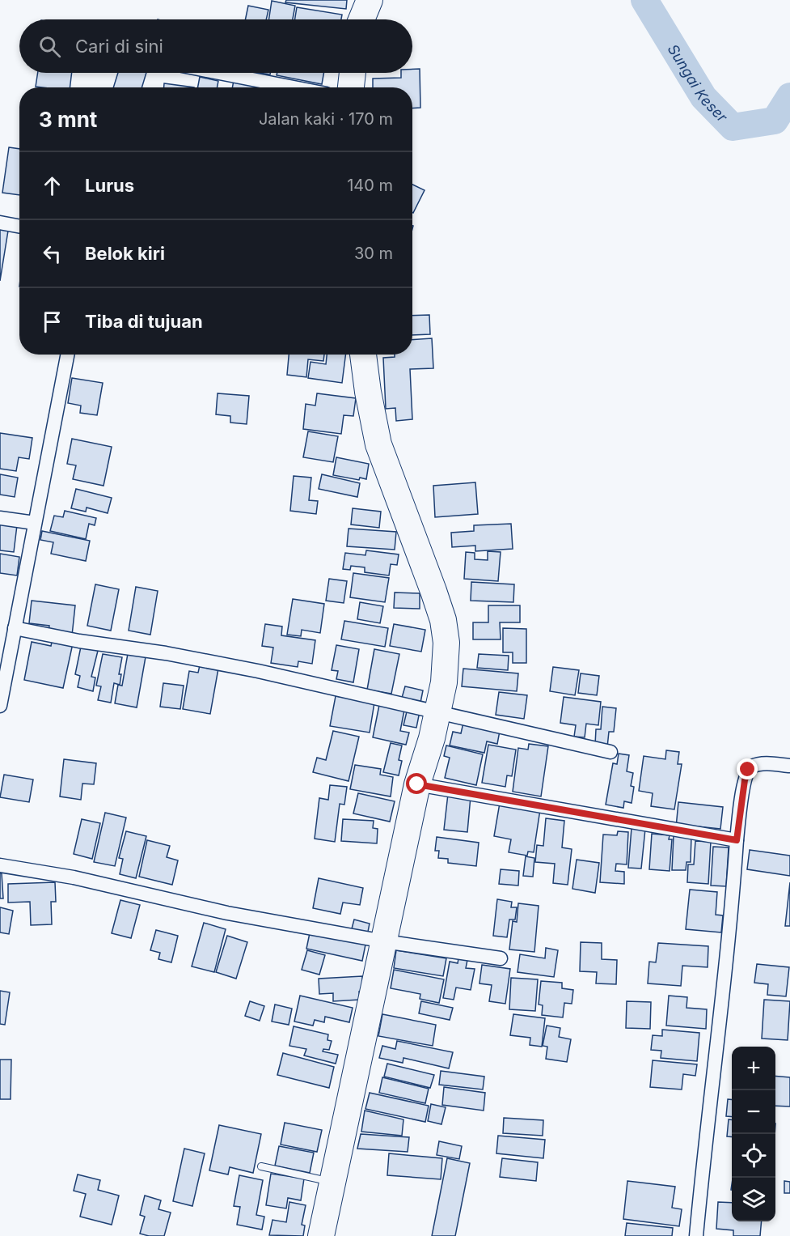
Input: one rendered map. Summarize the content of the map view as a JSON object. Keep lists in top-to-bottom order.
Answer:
{
  "water": ["Sungai Keser"],
  "page": {
    "search": "Cari di sini",
    "heading": ["3 mnt", "Jalan kaki · 170 m"],
    "list": [
      ["Lurus", "140 m"],
      ["Belok kiri", "30 m"],
      "Tiba di tujuan"
    ],
    "map_buttons": ["+", "−"]
  }
}
